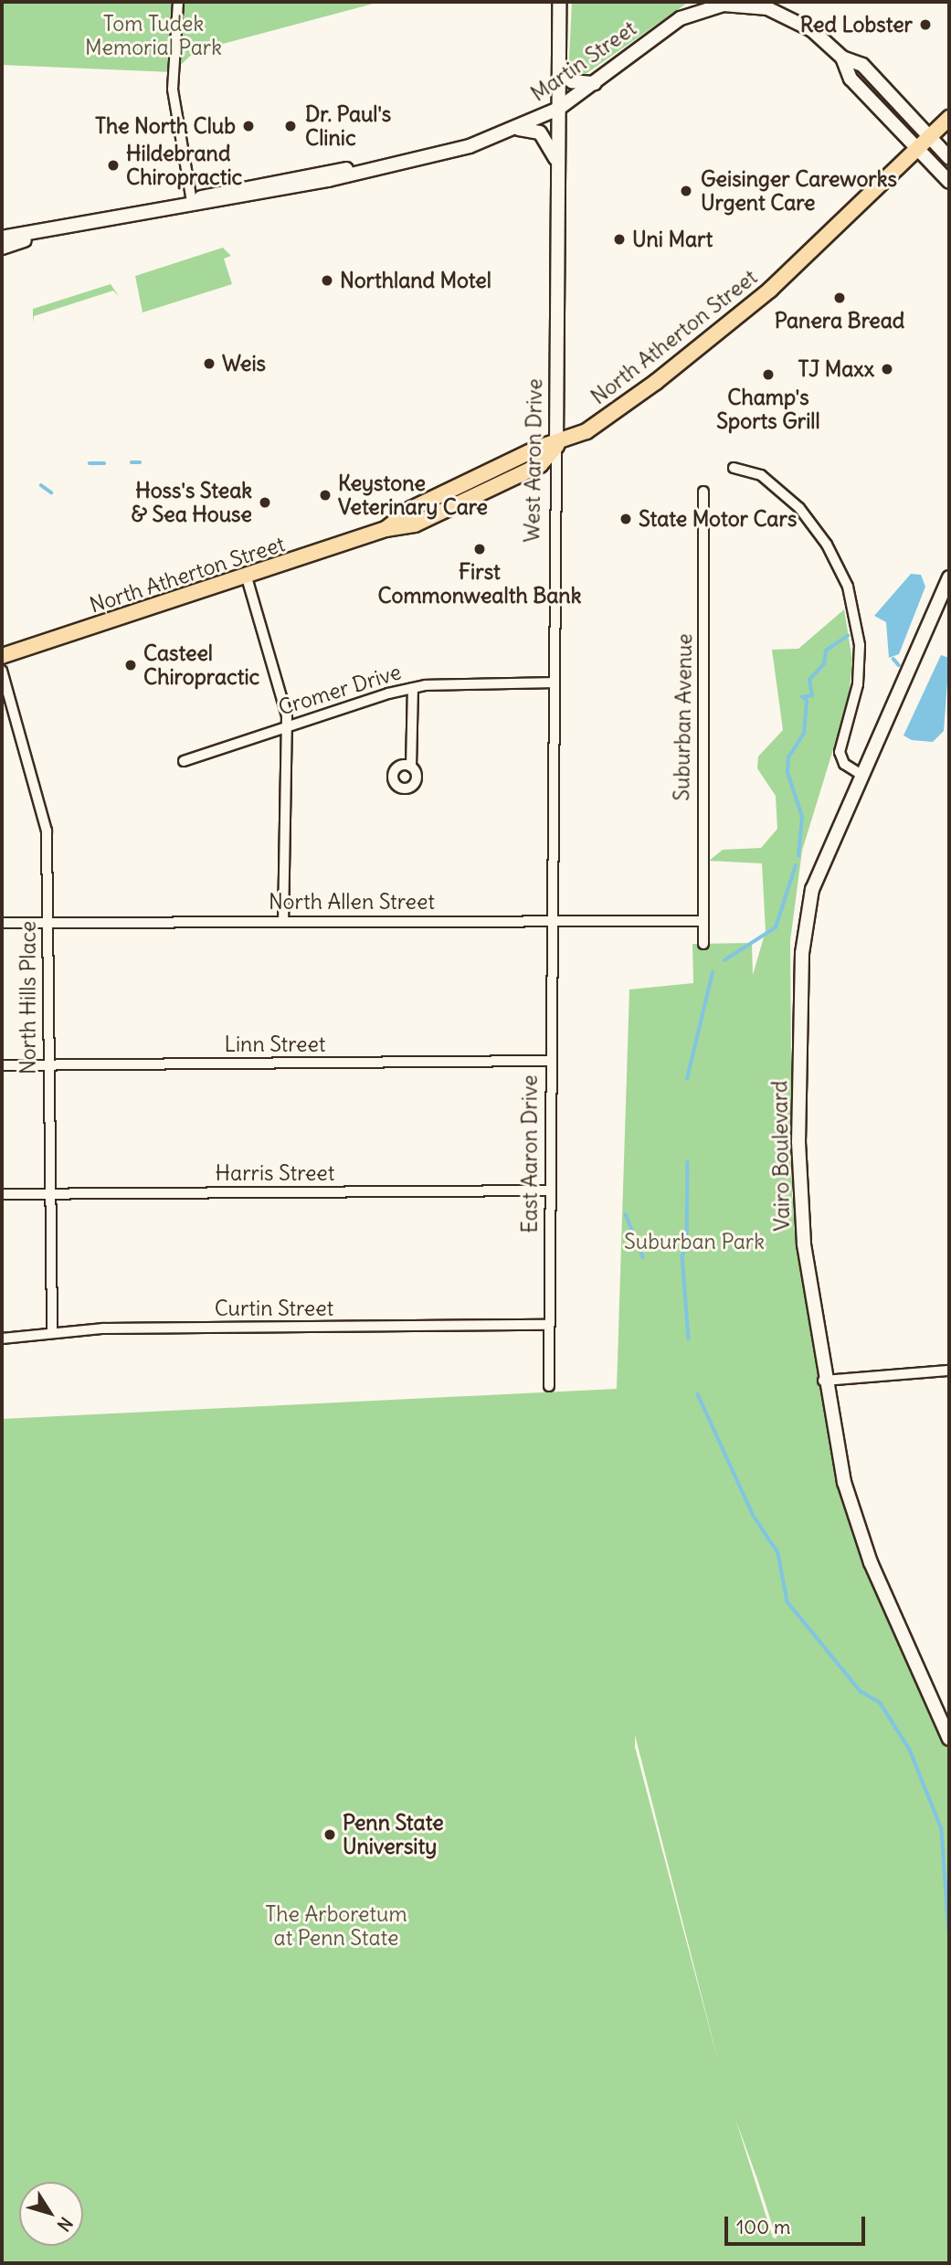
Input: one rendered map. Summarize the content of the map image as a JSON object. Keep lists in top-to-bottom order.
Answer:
{
  "streets": {
    "main road": ["North Atherton Street"],
    "street": [
      "Martin Street",
      "West Aaron Drive",
      "Cromer Drive",
      "Suburban Avenue",
      "North Allen Street",
      "North Hills Place",
      "Linn Street",
      "East Aaron Drive",
      "Vairo Boulevard",
      "Harris Street",
      "Curtin Street"
    ]
  },
  "crossings": [
    ["Martin Street", "North Atherton Street"],
    ["Martin Street", "West Aaron Drive"],
    ["North Atherton Street", "West Aaron Drive"],
    ["West Aaron Drive", "Cromer Drive"],
    ["West Aaron Drive", "North Allen Street"],
    ["West Aaron Drive", "East Aaron Drive"],
    ["Suburban Avenue", "North Allen Street"],
    ["North Allen Street", "North Hills Place"],
    ["North Allen Street", "East Aaron Drive"],
    ["North Hills Place", "Linn Street"],
    ["North Hills Place", "Harris Street"],
    ["North Hills Place", "Curtin Street"],
    ["Linn Street", "East Aaron Drive"],
    ["East Aaron Drive", "Harris Street"],
    ["East Aaron Drive", "Curtin Street"]
  ],
  "parks": ["Tom Tudek Memorial Park", "Suburban Park", "The Arboretum at Penn State"],
  "places": [
    "Red Lobster",
    "The North Club",
    "Dr. Paul's Clinic",
    "Hildebrand Chiropractic",
    "Geisinger Careworks Urgent Care",
    "Uni Mart",
    "Northland Motel",
    "Panera Bread",
    "Weis",
    "TJ Maxx",
    "Champ's Sports Grill",
    "Keystone Veterinary Care",
    "Hoss's Steak & Sea House",
    "State Motor Cars",
    "First Commonwealth Bank",
    "Casteel Chiropractic",
    "Penn State University"
  ],
  "scale_bar": "100 m",
  "north": "bottom right"
}
